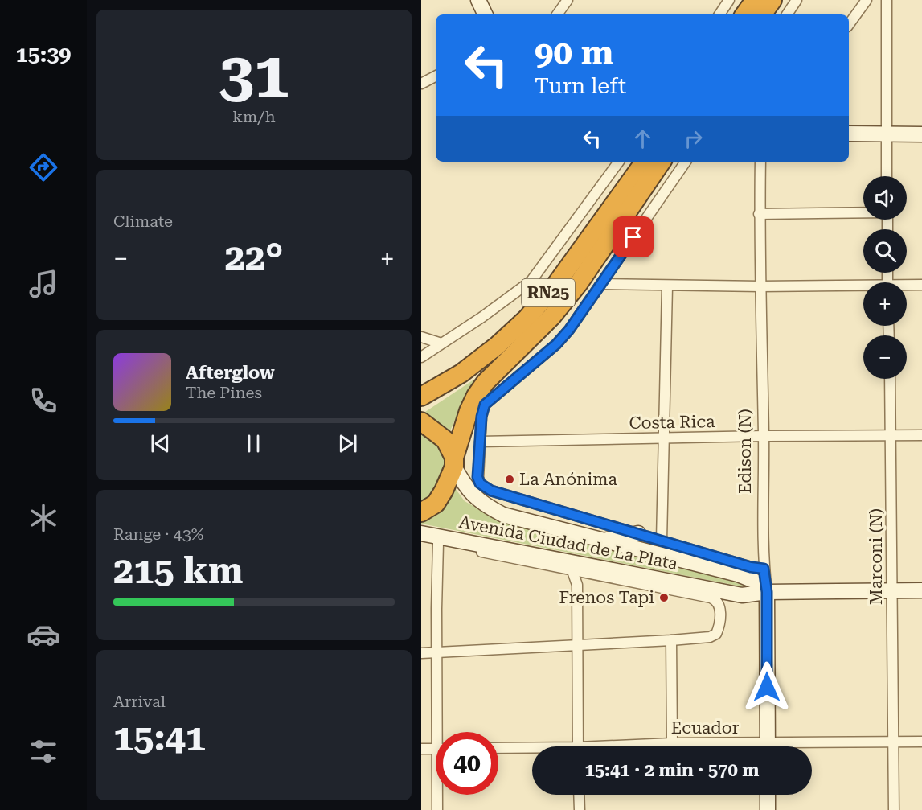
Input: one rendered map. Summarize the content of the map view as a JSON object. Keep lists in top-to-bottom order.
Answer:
{
  "streets": {
    "highway": ["RN25"],
    "street": [
      "Costa Rica",
      "Edison (N)",
      "Avenida Ciudad de La Plata",
      "Marconi (N)",
      "Ecuador"
    ]
  },
  "crossings": [
    ["RN25", "Avenida Ciudad de La Plata"],
    ["Costa Rica", "Edison (N)"],
    ["Costa Rica", "Avenida Ciudad de La Plata"],
    ["Costa Rica", "Marconi (N)"],
    ["Edison (N)", "Avenida Ciudad de La Plata"],
    ["Marconi (N)", "Ecuador"]
  ],
  "places": ["La Anónima", "Frenos Tapi"],
  "page": {
    "tabs": "15:39",
    "tile": [
      ["31", "km/h"],
      "Climate",
      ["Range · 43%", "215 km"],
      ["Arrival", "15:41"]
    ],
    "turn": ["90 m", "Turn left"],
    "map_buttons": ["+", "−"],
    "heat": ["−", "22°", "+"],
    "song": ["Afterglow", "The Pines"],
    "limit": "40",
    "trip": "15:41 · 2 min · 570 m"
  }
}
